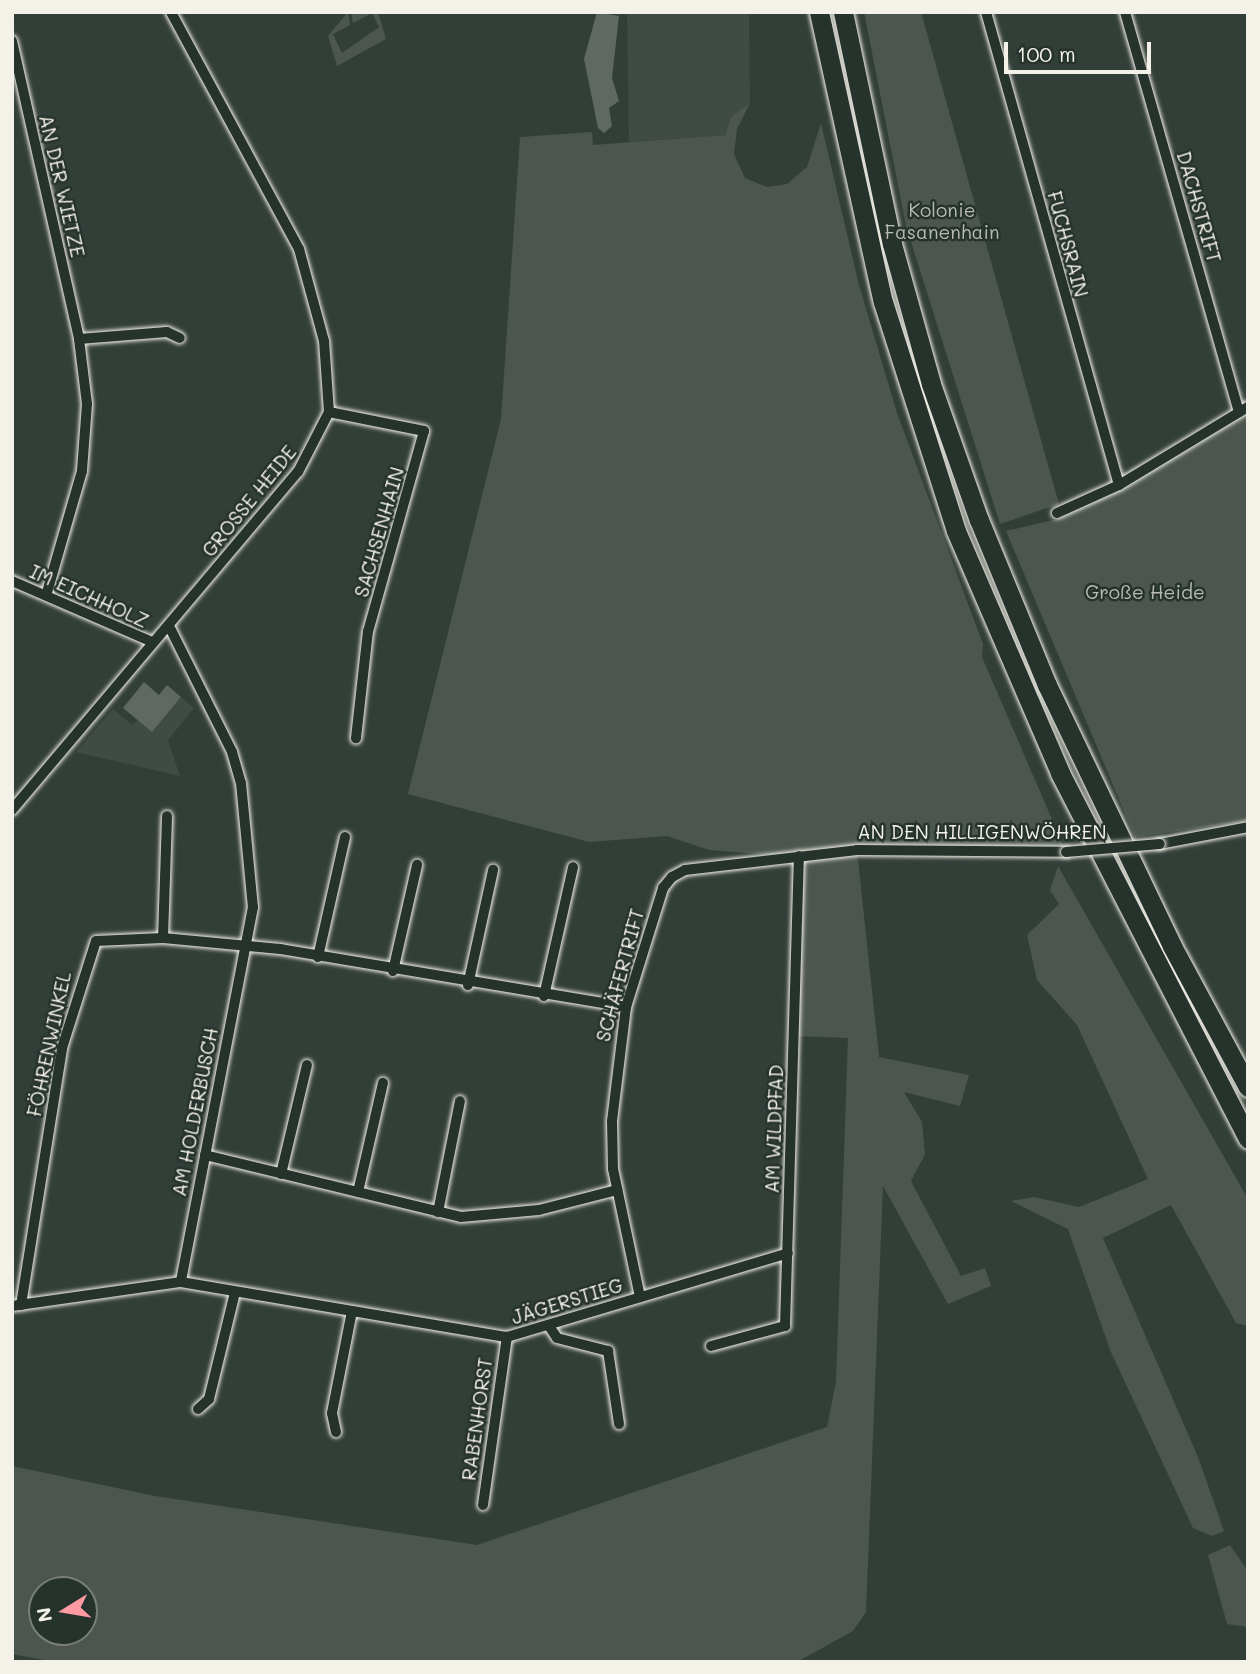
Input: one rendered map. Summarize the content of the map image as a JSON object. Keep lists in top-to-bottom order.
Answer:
{
  "streets": {
    "street": [
      "AN DER WIETZE",
      "DACHSTRIFT",
      "FUCHSRAIN",
      "GROSSE HEIDE",
      "SACHSENHAIN",
      "IM EICHHOLZ",
      "AN DEN HILLIGENWÖHREN",
      "SCHÄFERTRIFT",
      "FÖHRENWINKEL",
      "AM HOLDERBUSCH",
      "AM WILDPFAD",
      "JÄGERSTIEG",
      "RABENHORST"
    ]
  },
  "crossings": [
    ["AN DER WIETZE", "IM EICHHOLZ"],
    ["GROSSE HEIDE", "SACHSENHAIN"],
    ["GROSSE HEIDE", "IM EICHHOLZ"],
    ["GROSSE HEIDE", "AM HOLDERBUSCH"],
    ["AN DEN HILLIGENWÖHREN", "SCHÄFERTRIFT"],
    ["AN DEN HILLIGENWÖHREN", "AM WILDPFAD"],
    ["SCHÄFERTRIFT", "FÖHRENWINKEL"],
    ["SCHÄFERTRIFT", "AM WILDPFAD"],
    ["SCHÄFERTRIFT", "JÄGERSTIEG"],
    ["FÖHRENWINKEL", "AM HOLDERBUSCH"],
    ["FÖHRENWINKEL", "JÄGERSTIEG"],
    ["AM HOLDERBUSCH", "JÄGERSTIEG"],
    ["AM WILDPFAD", "JÄGERSTIEG"],
    ["JÄGERSTIEG", "RABENHORST"]
  ],
  "parks": ["Kolonie Fasanenhain", "Große Heide"],
  "scale_bar": "100 m",
  "north": "left"
}
